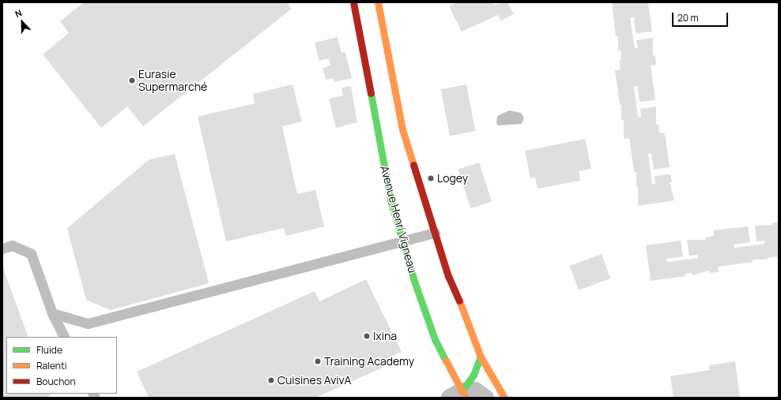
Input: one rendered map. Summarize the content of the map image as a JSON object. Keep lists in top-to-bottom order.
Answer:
{
  "streets": {
    "street": ["Avenue Henri Vigneau"]
  },
  "places": [
    "Eurasie Supermarché",
    "Logey",
    "Ixina",
    "Training Academy",
    "Cuisines AvivA"
  ],
  "legend": ["Fluide", "Ralenti", "Bouchon"],
  "scale_bar": "20 m",
  "north": "top left"
}
